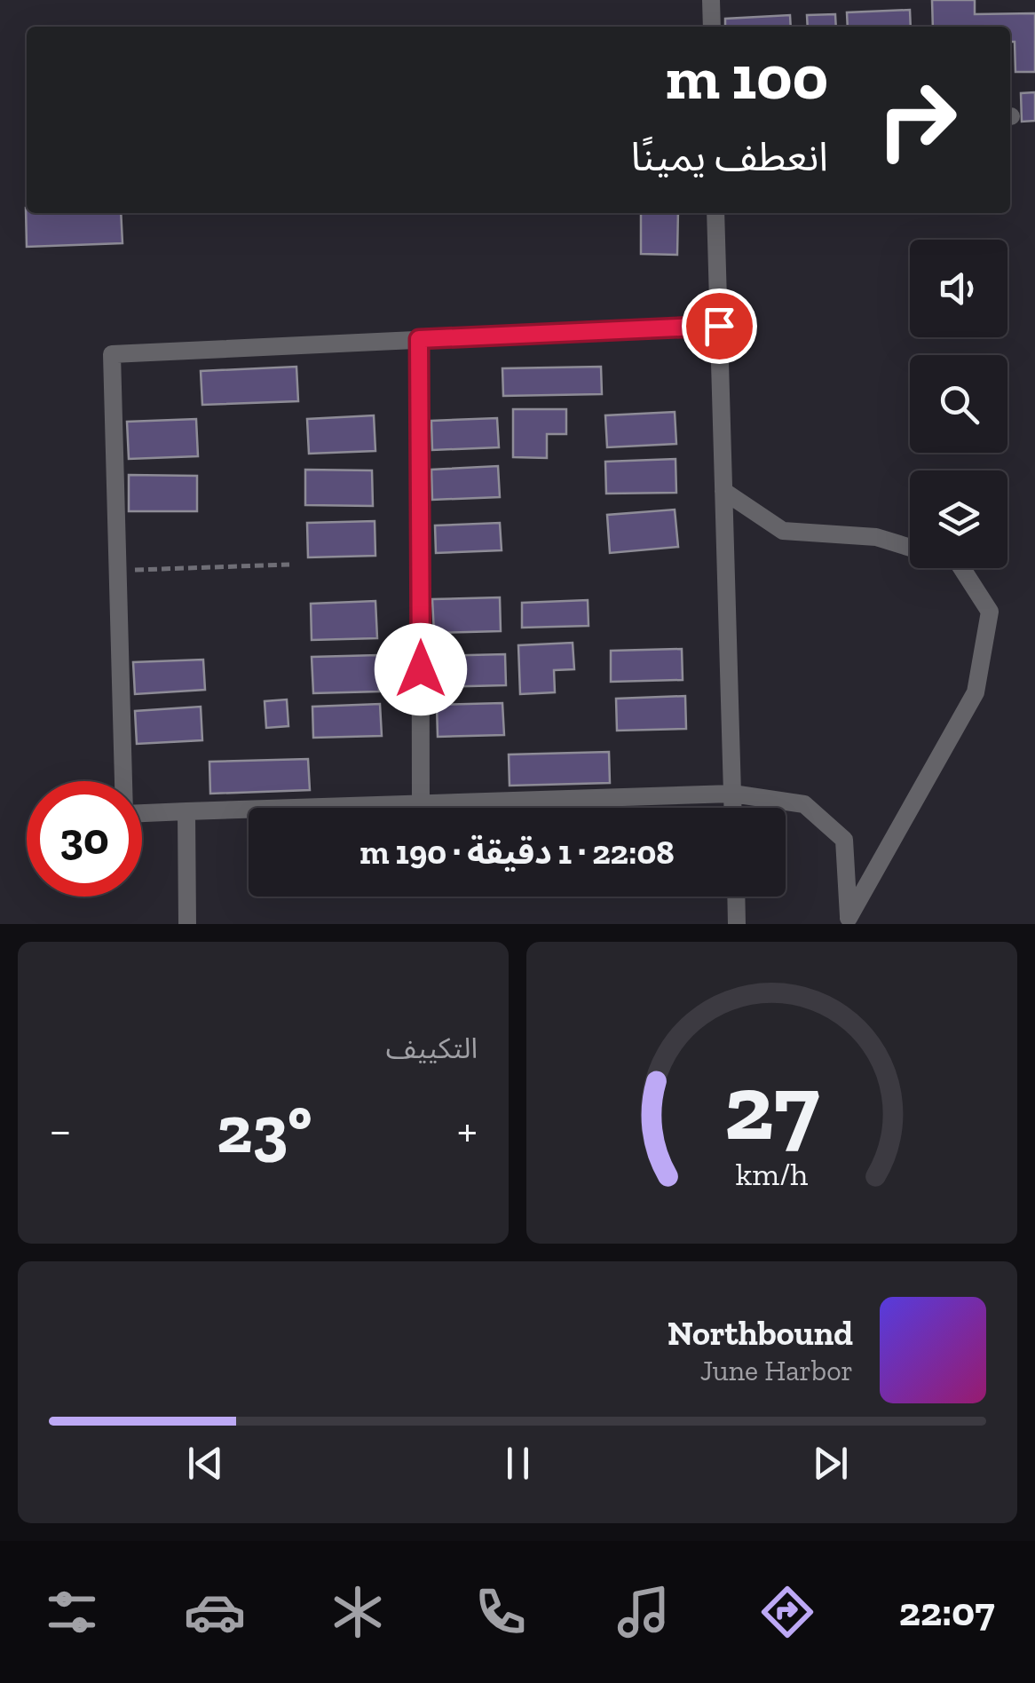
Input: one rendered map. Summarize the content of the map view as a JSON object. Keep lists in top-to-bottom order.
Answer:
{
  "page": {
    "turn": ["100 m", "انعطف يمينًا"],
    "limit": "30",
    "trip": "22:08 · 1 دقيقة · 190 m",
    "tile": "التكييف",
    "heat": ["−", "23°", "+"],
    "song": ["Northbound", "June Harbor"],
    "tabs": "22:07",
    "gauge": ["27", "km/h"]
  }
}
